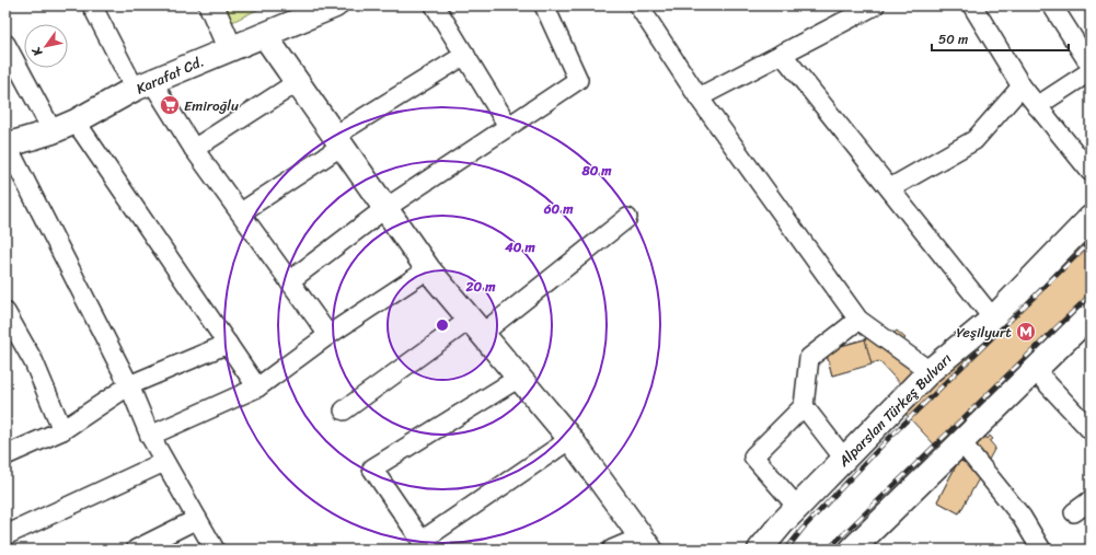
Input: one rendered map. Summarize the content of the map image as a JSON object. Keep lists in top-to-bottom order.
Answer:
{
  "streets": {
    "main road": ["Karafat Cd.", "Alparslan Türkeş Bulvarı"]
  },
  "places": {
    "supermarket": ["Emiroğlu"],
    "metro station": ["Yeşilyurt"]
  },
  "scale_bar": "50 m",
  "north": "bottom left",
  "rings": [
    "80 m",
    "60 m",
    "40 m",
    "20 m"
  ]
}
